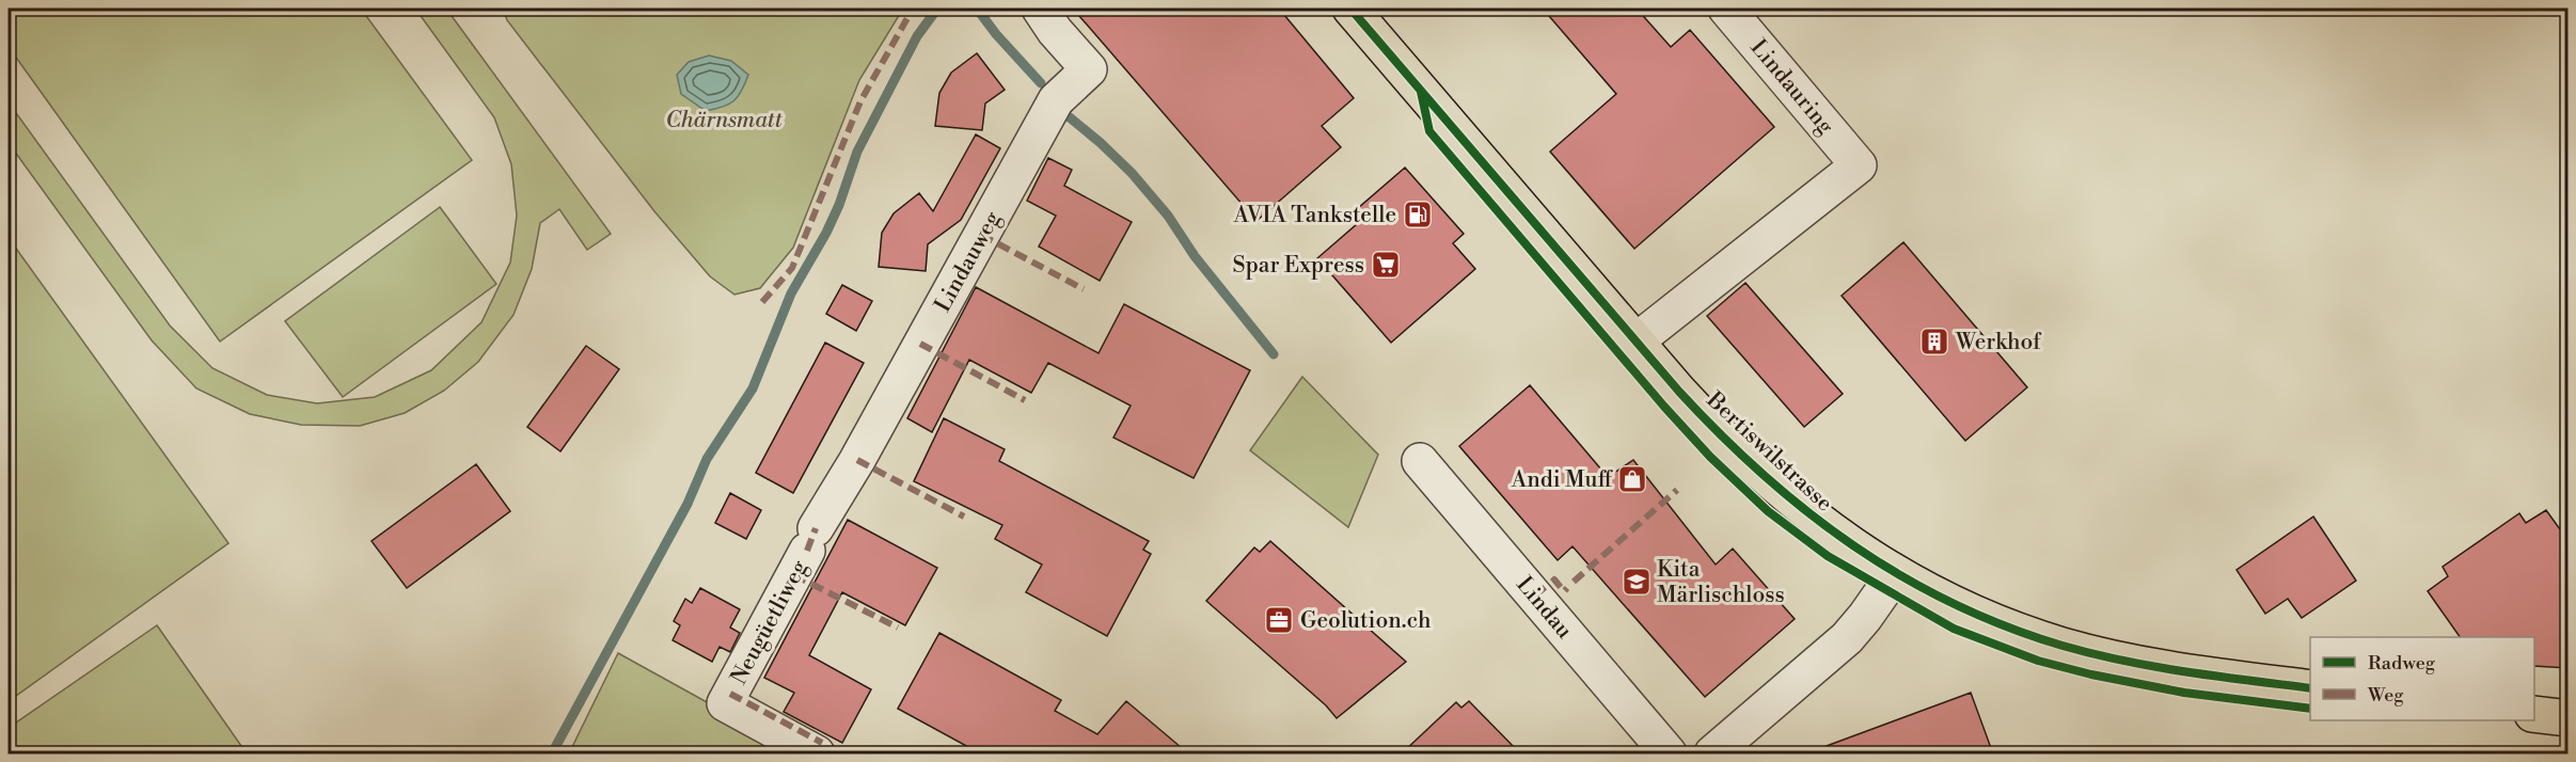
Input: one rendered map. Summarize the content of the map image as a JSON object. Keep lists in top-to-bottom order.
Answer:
{
  "streets": {
    "main road": ["Bertiswilstrasse"],
    "street": [
      "Lindauring",
      "Lindauweg",
      "Lindau",
      "Neugüetliweg"
    ]
  },
  "crossings": [
    ["Lindauring", "Bertiswilstrasse"],
    ["Lindauweg", "Neugüetliweg"]
  ],
  "parks": ["Chärnsmatt"],
  "places": {
    "fuel station": ["AVIA Tankstelle"],
    "supermarket": ["Spar Express"],
    "building": ["Werkhof"],
    "shop": ["Andi Muff"],
    "school or university": ["Kita Märlischloss"],
    "office": ["Geolution.ch"]
  },
  "legend": ["Radweg", "Weg"]
}
